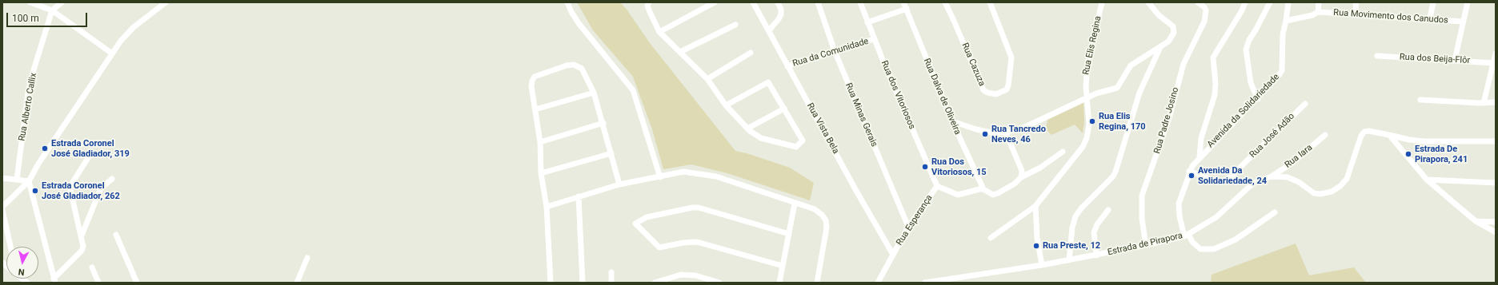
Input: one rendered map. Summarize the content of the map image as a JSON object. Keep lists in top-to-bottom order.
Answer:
{
  "streets": {
    "street": [
      "Rua Movimento dos Canudos",
      "Rua Elis Regina",
      "Rua da Comunidade",
      "Rua dos Beija-Flôr",
      "Rua Cazuza",
      "Rua dos Vitoriosos",
      "Rua Dalva de Oliveira",
      "Rua Alberto Callix",
      "Avenida da Solidariedade",
      "Rua Minas Gerais",
      "Rua Padre Josino",
      "Rua Vista Bela",
      "Rua José Adão",
      "Rua Iara",
      "Rua Esperança",
      "Estrada de Pirapora"
    ]
  },
  "crossings": [
    ["Rua da Comunidade", "Rua dos Vitoriosos"],
    ["Rua da Comunidade", "Rua Minas Gerais"],
    ["Rua da Comunidade", "Rua Vista Bela"],
    ["Rua dos Vitoriosos", "Rua Esperança"],
    ["Avenida da Solidariedade", "Rua José Adão"],
    ["Avenida da Solidariedade", "Estrada de Pirapora"],
    ["Rua Minas Gerais", "Rua Esperança"],
    ["Rua Padre Josino", "Estrada de Pirapora"],
    ["Rua Vista Bela", "Rua Esperança"],
    ["Rua Iara", "Estrada de Pirapora"]
  ],
  "places": [
    "Rua Elis Regina, 170",
    "Rua Tancredo Neves, 46",
    "Estrada Coronel José Gladiador, 319",
    "Estrada De Pirapora, 241",
    "Rua Dos Vitoriosos, 15",
    "Avenida Da Solidariedade, 24",
    "Estrada Coronel José Gladiador, 262",
    "Rua Preste, 12"
  ],
  "scale_bar": "100 m",
  "north": "bottom"
}
